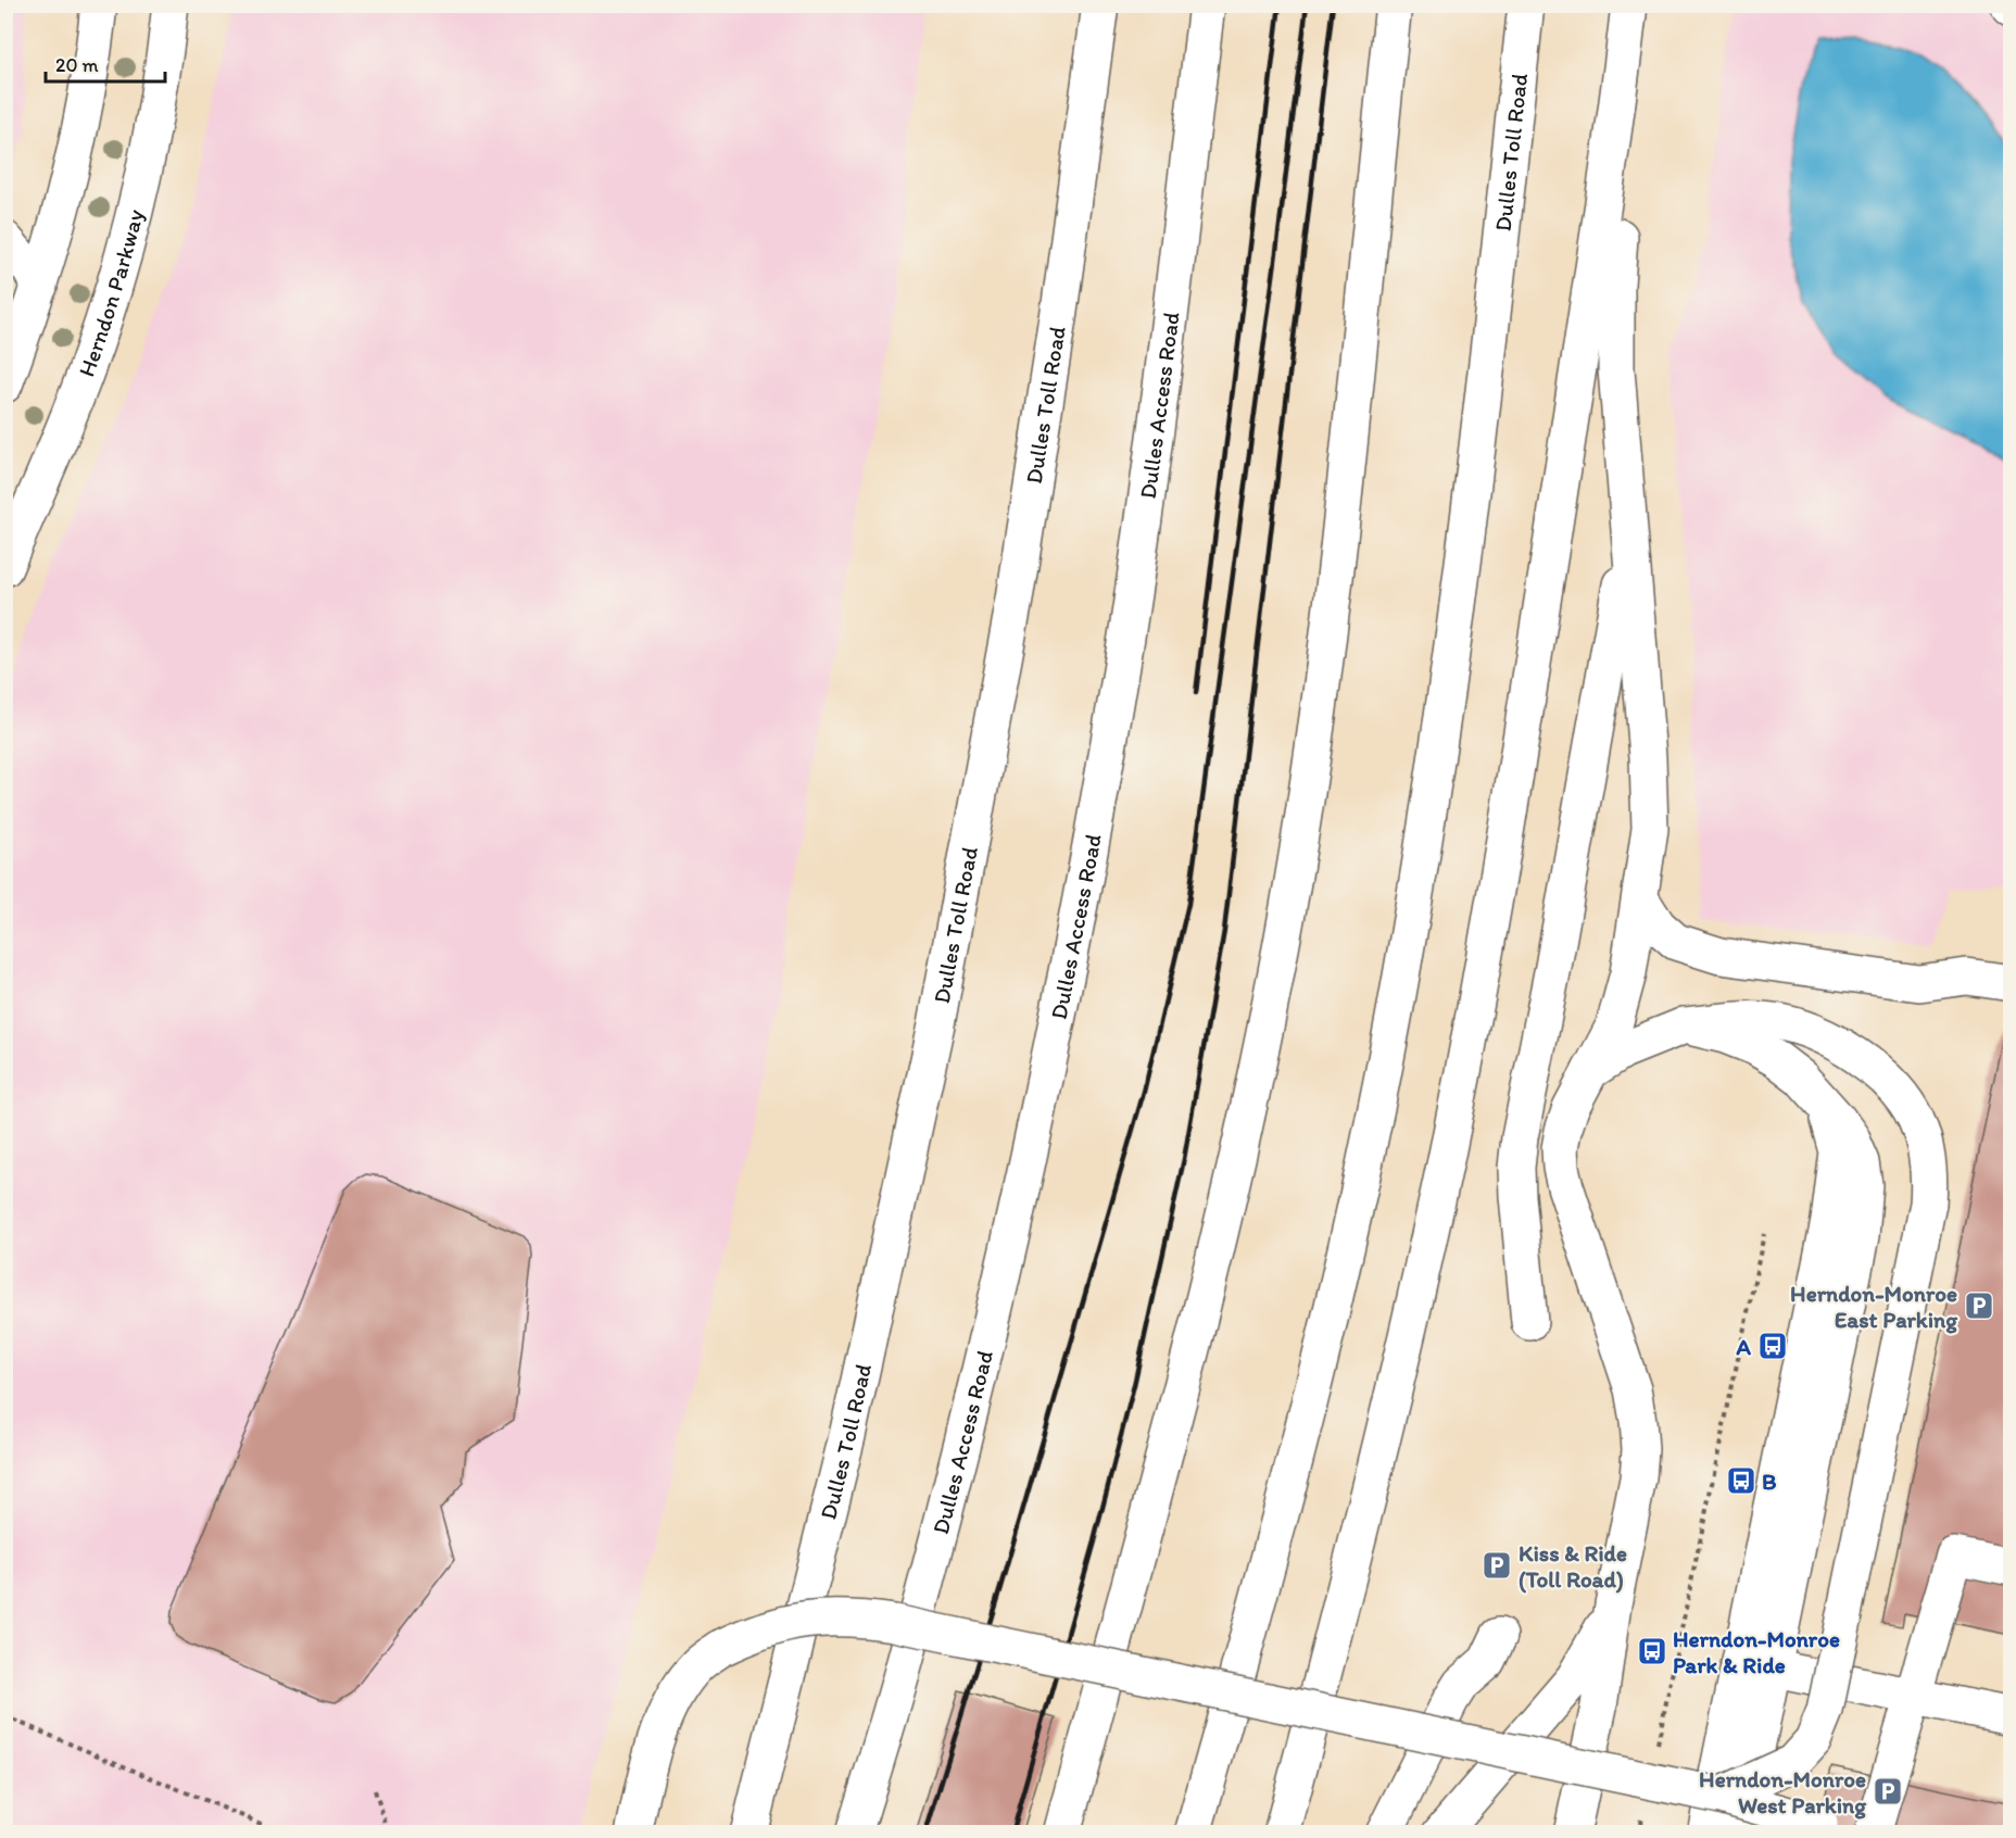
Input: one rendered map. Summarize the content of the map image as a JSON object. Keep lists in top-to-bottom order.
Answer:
{
  "streets": {
    "main road": ["Dulles Toll Road", "Herndon Parkway", "Dulles Access Road"]
  },
  "places": {
    "parking": ["Herndon-Monroe East Parking", "Kiss & Ride (Toll Road)", "Herndon-Monroe West Parking"],
    "bus stop": ["A", "B", "Herndon-Monroe Park & Ride"]
  },
  "scale_bar": "20 m"
}
